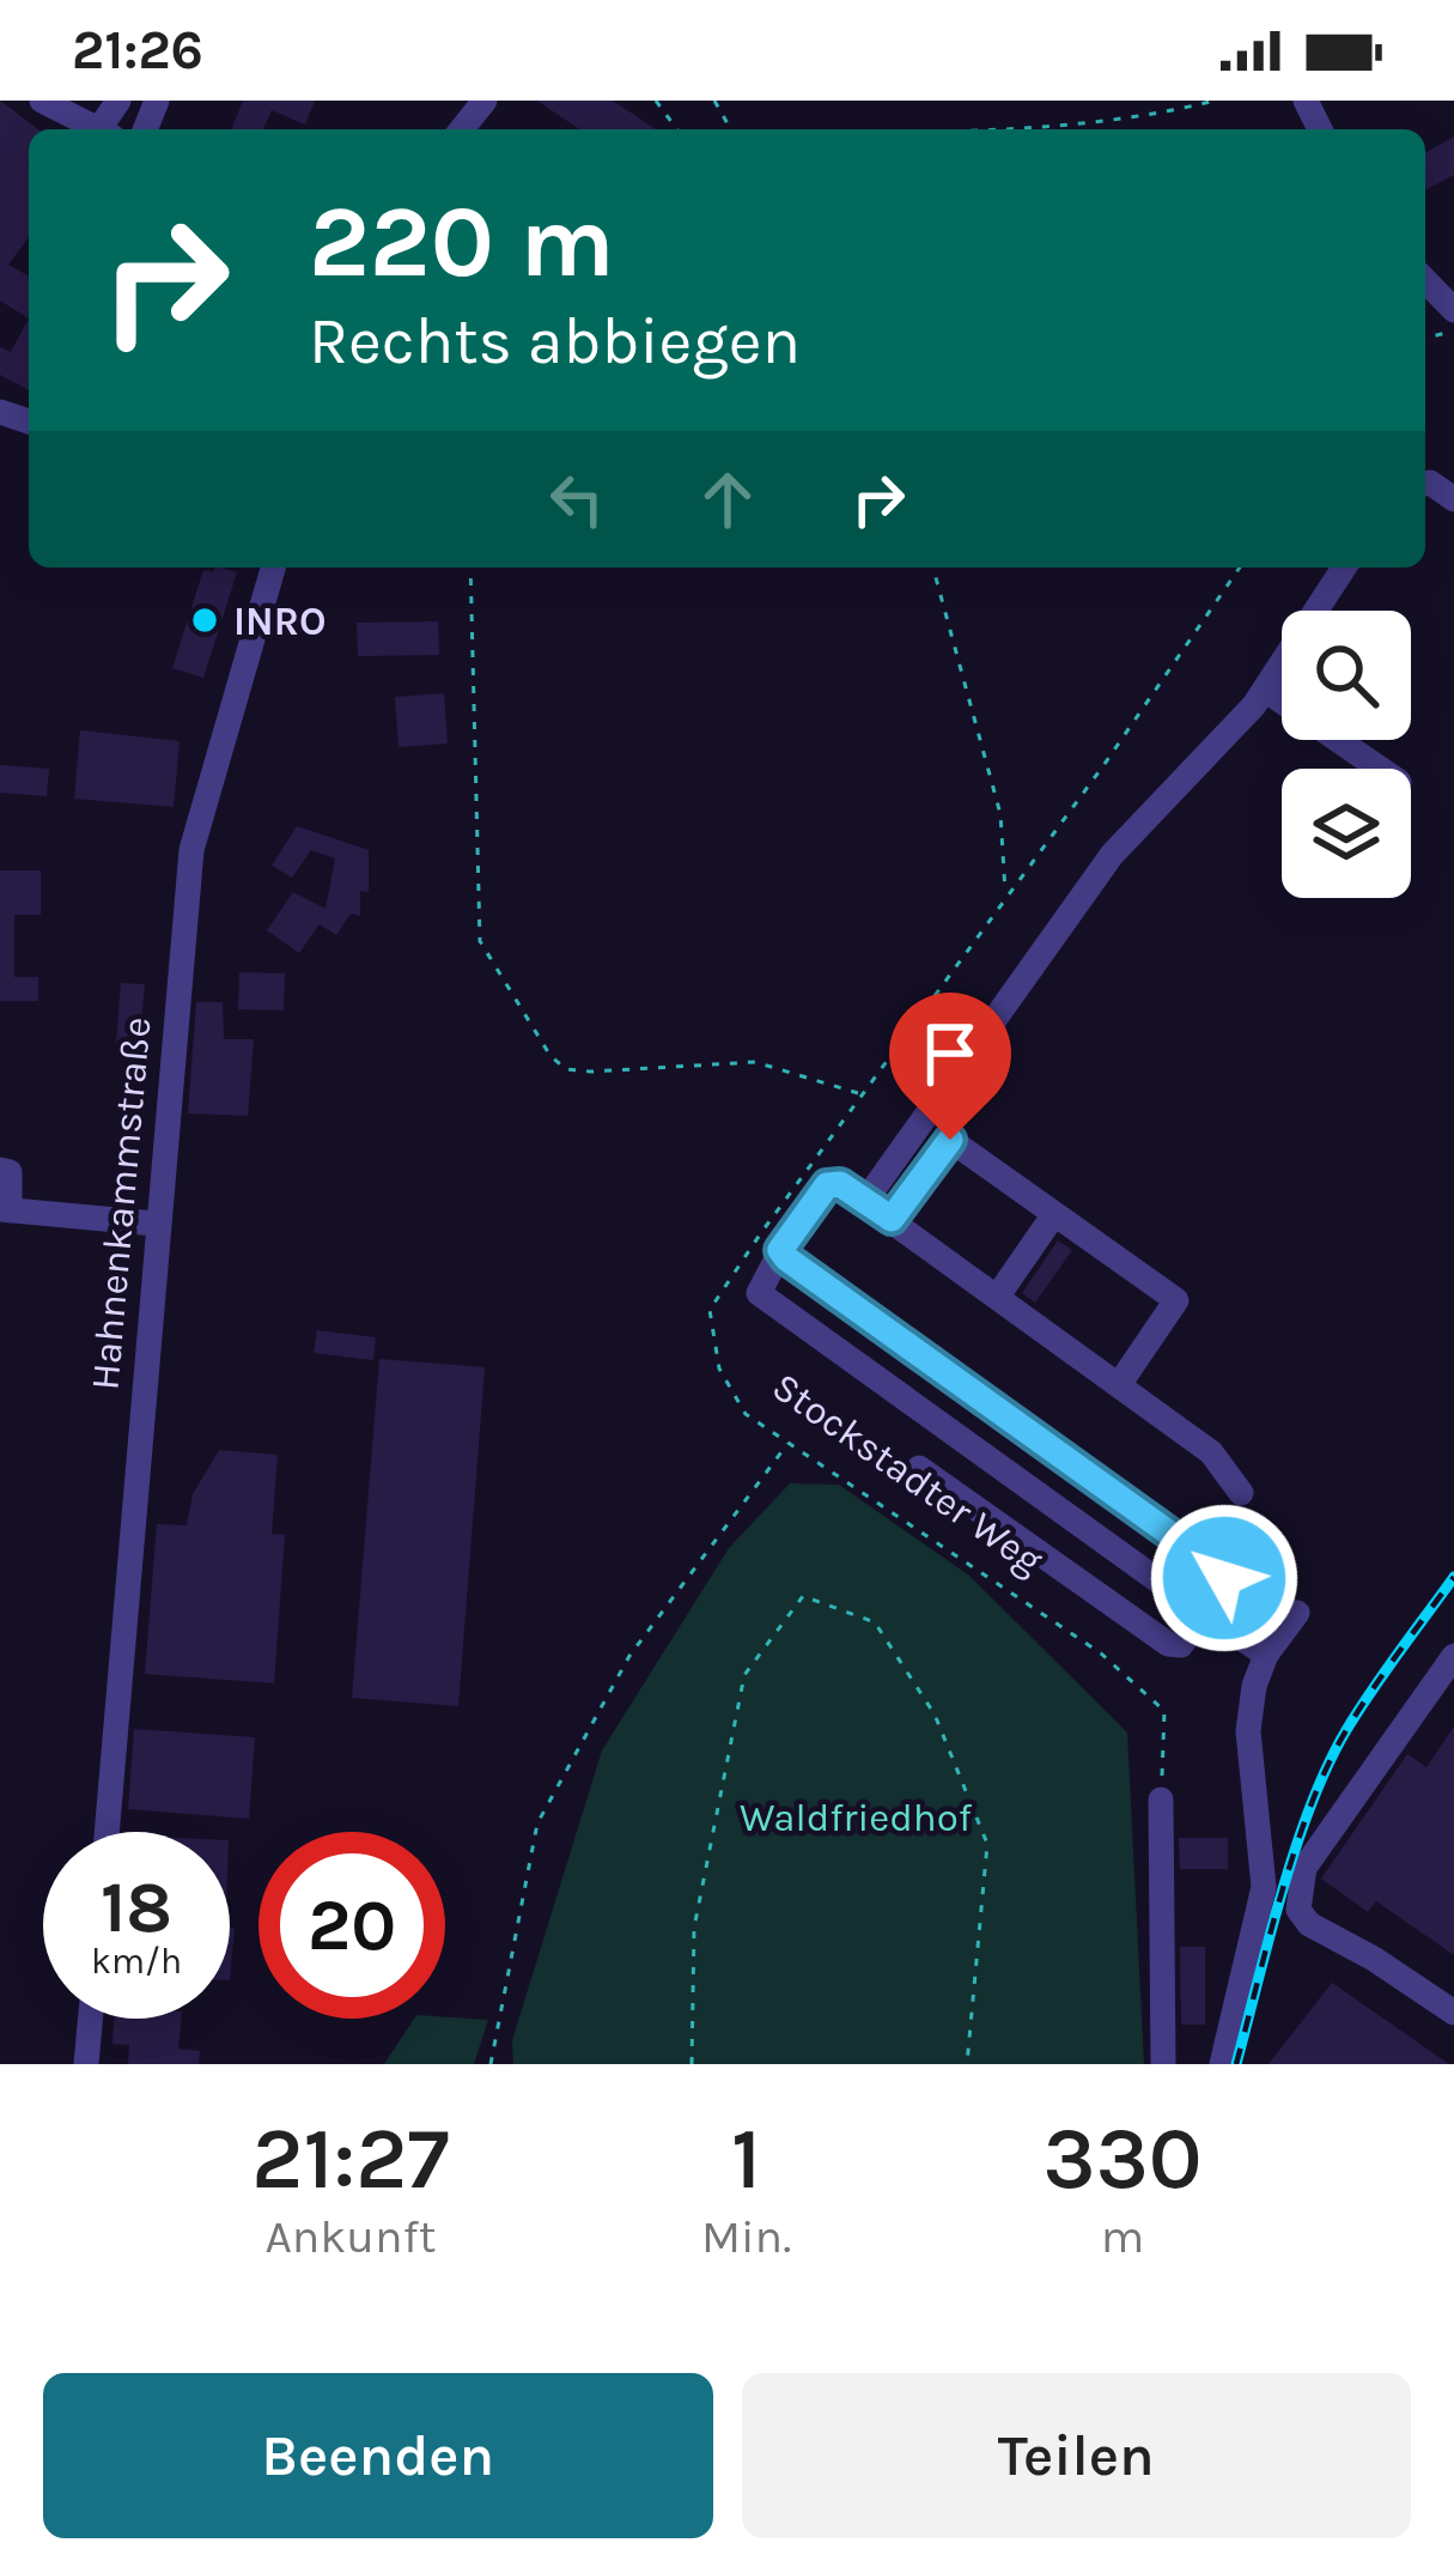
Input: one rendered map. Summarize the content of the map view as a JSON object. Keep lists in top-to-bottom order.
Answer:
{
  "streets": {
    "street": ["Hahnenkammstraße"],
    "path": ["Stockstadter Weg"]
  },
  "parks": ["Waldfriedhof"],
  "places": ["INRO"],
  "page": {
    "status": "21:26",
    "turn": ["220 m", "Rechts abbiegen"],
    "speed": "18 km/h",
    "limit": "20",
    "eta": [
      "21:27",
      "Ankunft",
      "1",
      "Min.",
      "330",
      "m"
    ],
    "buttons": ["Beenden", "Teilen"]
  }
}
